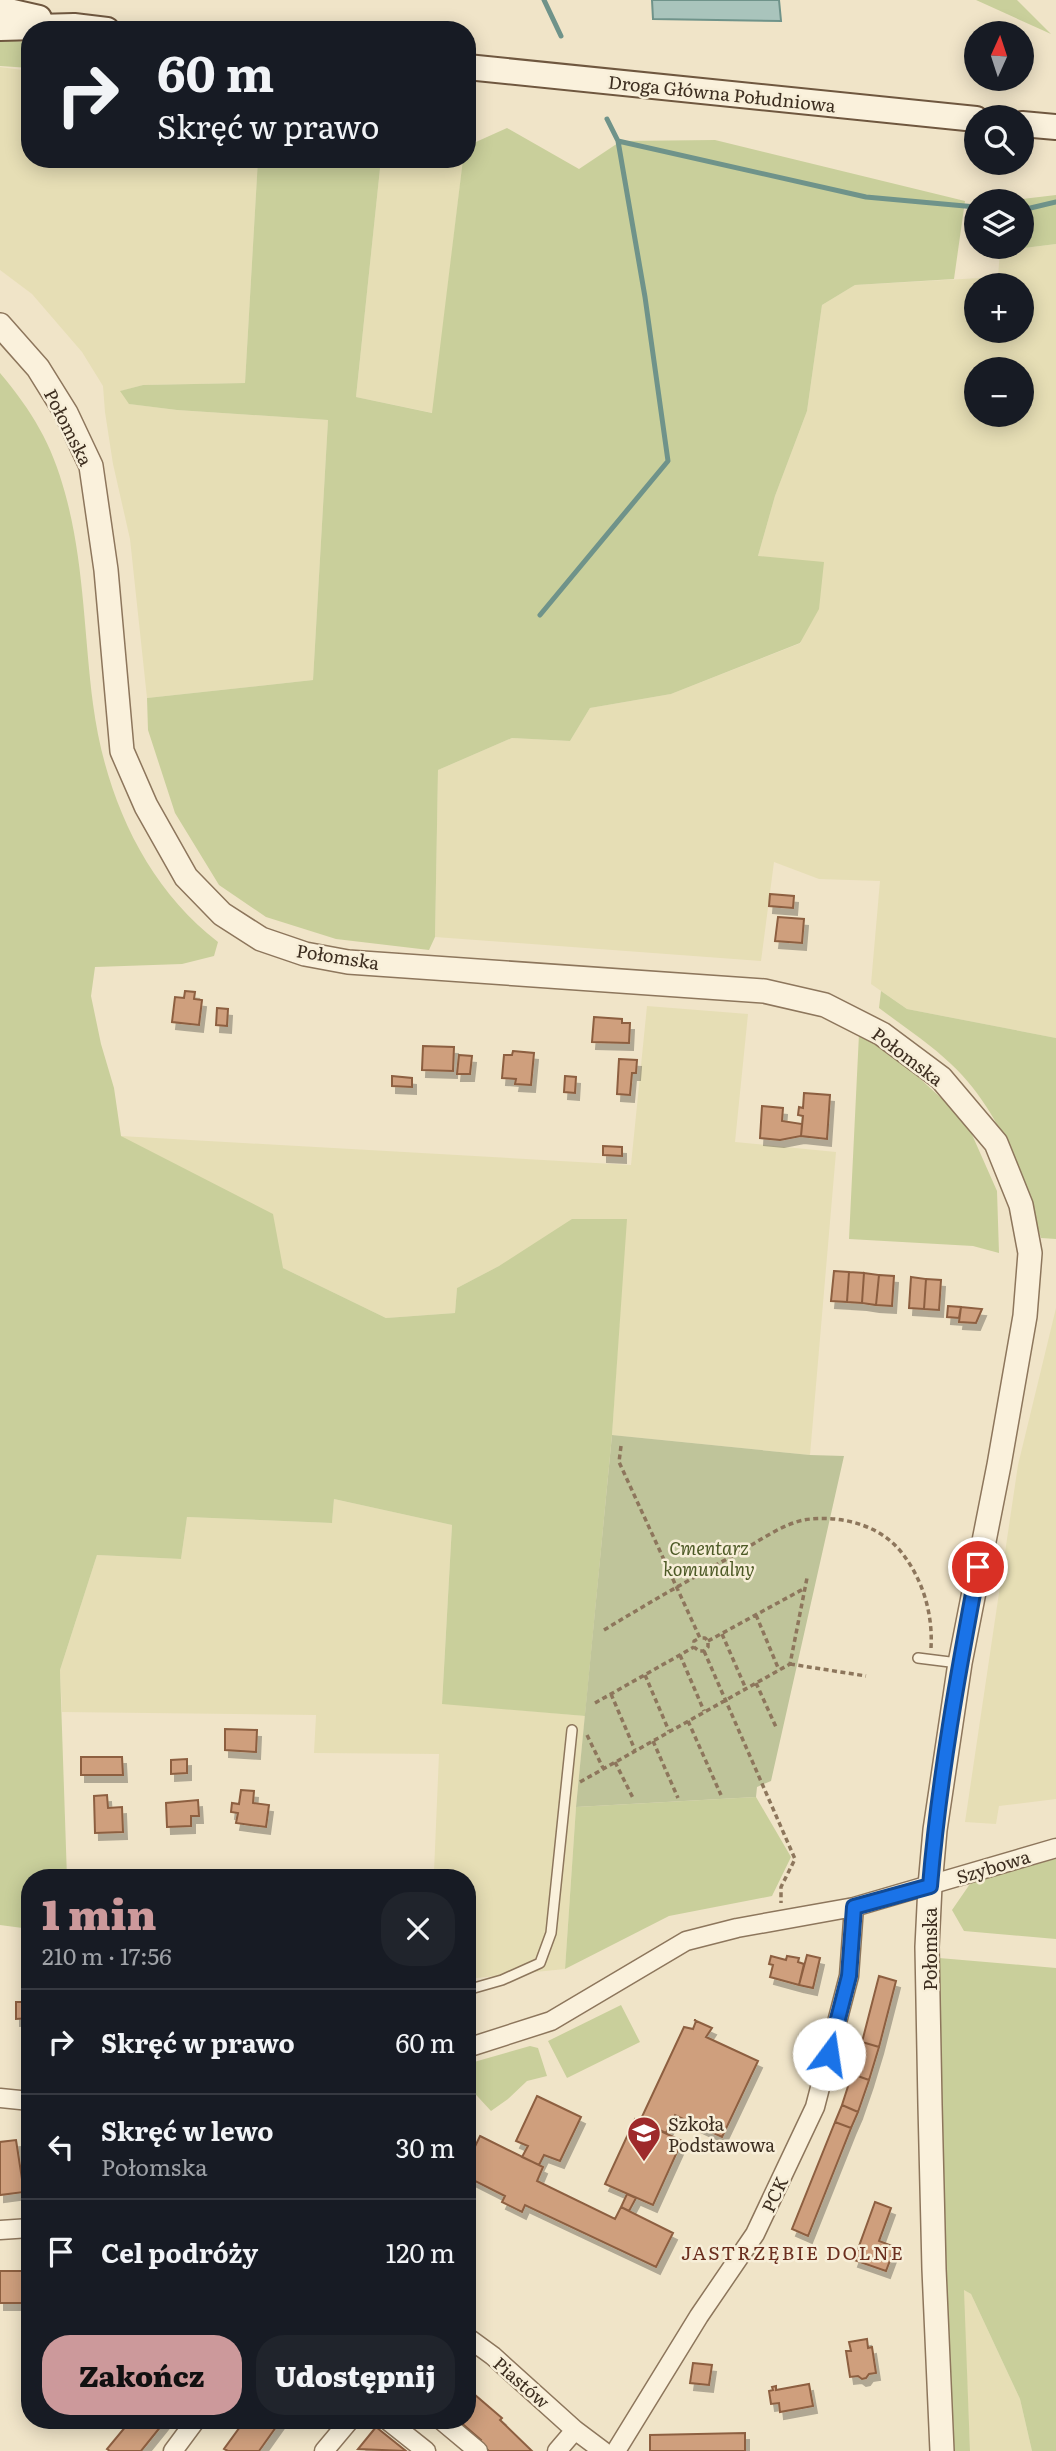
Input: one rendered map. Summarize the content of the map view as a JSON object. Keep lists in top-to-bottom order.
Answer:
{
  "streets": {
    "main road": ["Droga Główna Południowa"],
    "street": [
      "Połomska",
      "Szybowa",
      "PCK",
      "Piastów"
    ]
  },
  "crossings": [
    ["Połomska", "Szybowa"],
    ["Szybowa", "PCK"]
  ],
  "districts": ["JASTRZĘBIE DOLNE"],
  "parks": ["Cmentarz komunalny"],
  "places": {
    "school or university": ["Szkoła Podstawowa"]
  },
  "north": "top",
  "page": {
    "map_buttons": ["+", "−"],
    "turn": ["60 m", "Skręć w prawo"],
    "heading": ["1 min", "210 m · 17:56"],
    "list": [
      {
        "name": "Skręć w prawo",
        "value": "60 m"
      },
      {
        "name": "Skręć w lewo",
        "note": "Połomska",
        "value": "30 m"
      },
      {
        "name": "Cel podróży",
        "value": "120 m"
      }
    ],
    "buttons": ["Zakończ", "Udostępnij"]
  }
}
